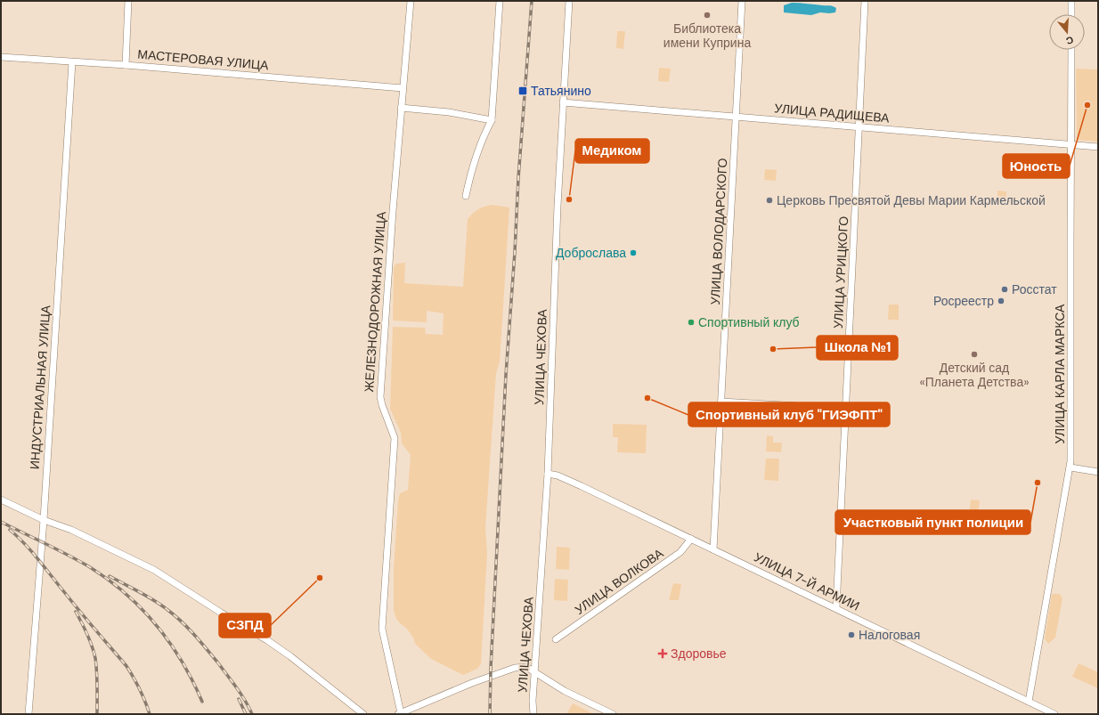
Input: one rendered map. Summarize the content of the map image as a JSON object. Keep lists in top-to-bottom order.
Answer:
{
  "streets": {
    "street": [
      "МАСТЕРОВАЯ УЛИЦА",
      "УЛИЦА РАДИЩЕВА",
      "УЛИЦА ВОЛОДАРСКОГО",
      "УЛИЦА УРИЦКОГО",
      "ЖЕЛЕЗНОДОРОЖНАЯ УЛИЦА",
      "УЛИЦА ЧЕХОВА",
      "УЛИЦА КАРЛА МАРКСА",
      "ИНДУСТРИАЛЬНАЯ УЛИЦА",
      "УЛИЦА ВОЛКОВА",
      "УЛИЦА 7-Й АРМИИ"
    ]
  },
  "crossings": [
    ["МАСТЕРОВАЯ УЛИЦА", "ЖЕЛЕЗНОДОРОЖНАЯ УЛИЦА"],
    ["МАСТЕРОВАЯ УЛИЦА", "ИНДУСТРИАЛЬНАЯ УЛИЦА"],
    ["УЛИЦА РАДИЩЕВА", "УЛИЦА ВОЛОДАРСКОГО"],
    ["УЛИЦА РАДИЩЕВА", "УЛИЦА УРИЦКОГО"],
    ["УЛИЦА РАДИЩЕВА", "УЛИЦА ЧЕХОВА"],
    ["УЛИЦА РАДИЩЕВА", "УЛИЦА КАРЛА МАРКСА"],
    ["УЛИЦА ВОЛОДАРСКОГО", "УЛИЦА 7-Й АРМИИ"],
    ["УЛИЦА УРИЦКОГО", "УЛИЦА 7-Й АРМИИ"],
    ["УЛИЦА ЧЕХОВА", "УЛИЦА 7-Й АРМИИ"],
    ["УЛИЦА КАРЛА МАРКСА", "УЛИЦА 7-Й АРМИИ"],
    ["УЛИЦА ВОЛКОВА", "УЛИЦА 7-Й АРМИИ"]
  ],
  "places": {
    "other": [
      "Библиотека имени Куприна",
      "Юность",
      "Медиком",
      "Церковь Пресвятой Девы Марии Кармельской",
      "Доброслава",
      "Росстат",
      "Росреестр",
      "Спортивный клуб",
      "Школа №1",
      "Детский сад «Планета Детства»",
      "Спортивный клуб \"ГИЭФПТ\"",
      "Участковый пункт полиции",
      "СЗПД",
      "Налоговая"
    ],
    "transit": ["Татьянино"],
    "health": ["Здоровье"]
  },
  "north": "bottom"
}
